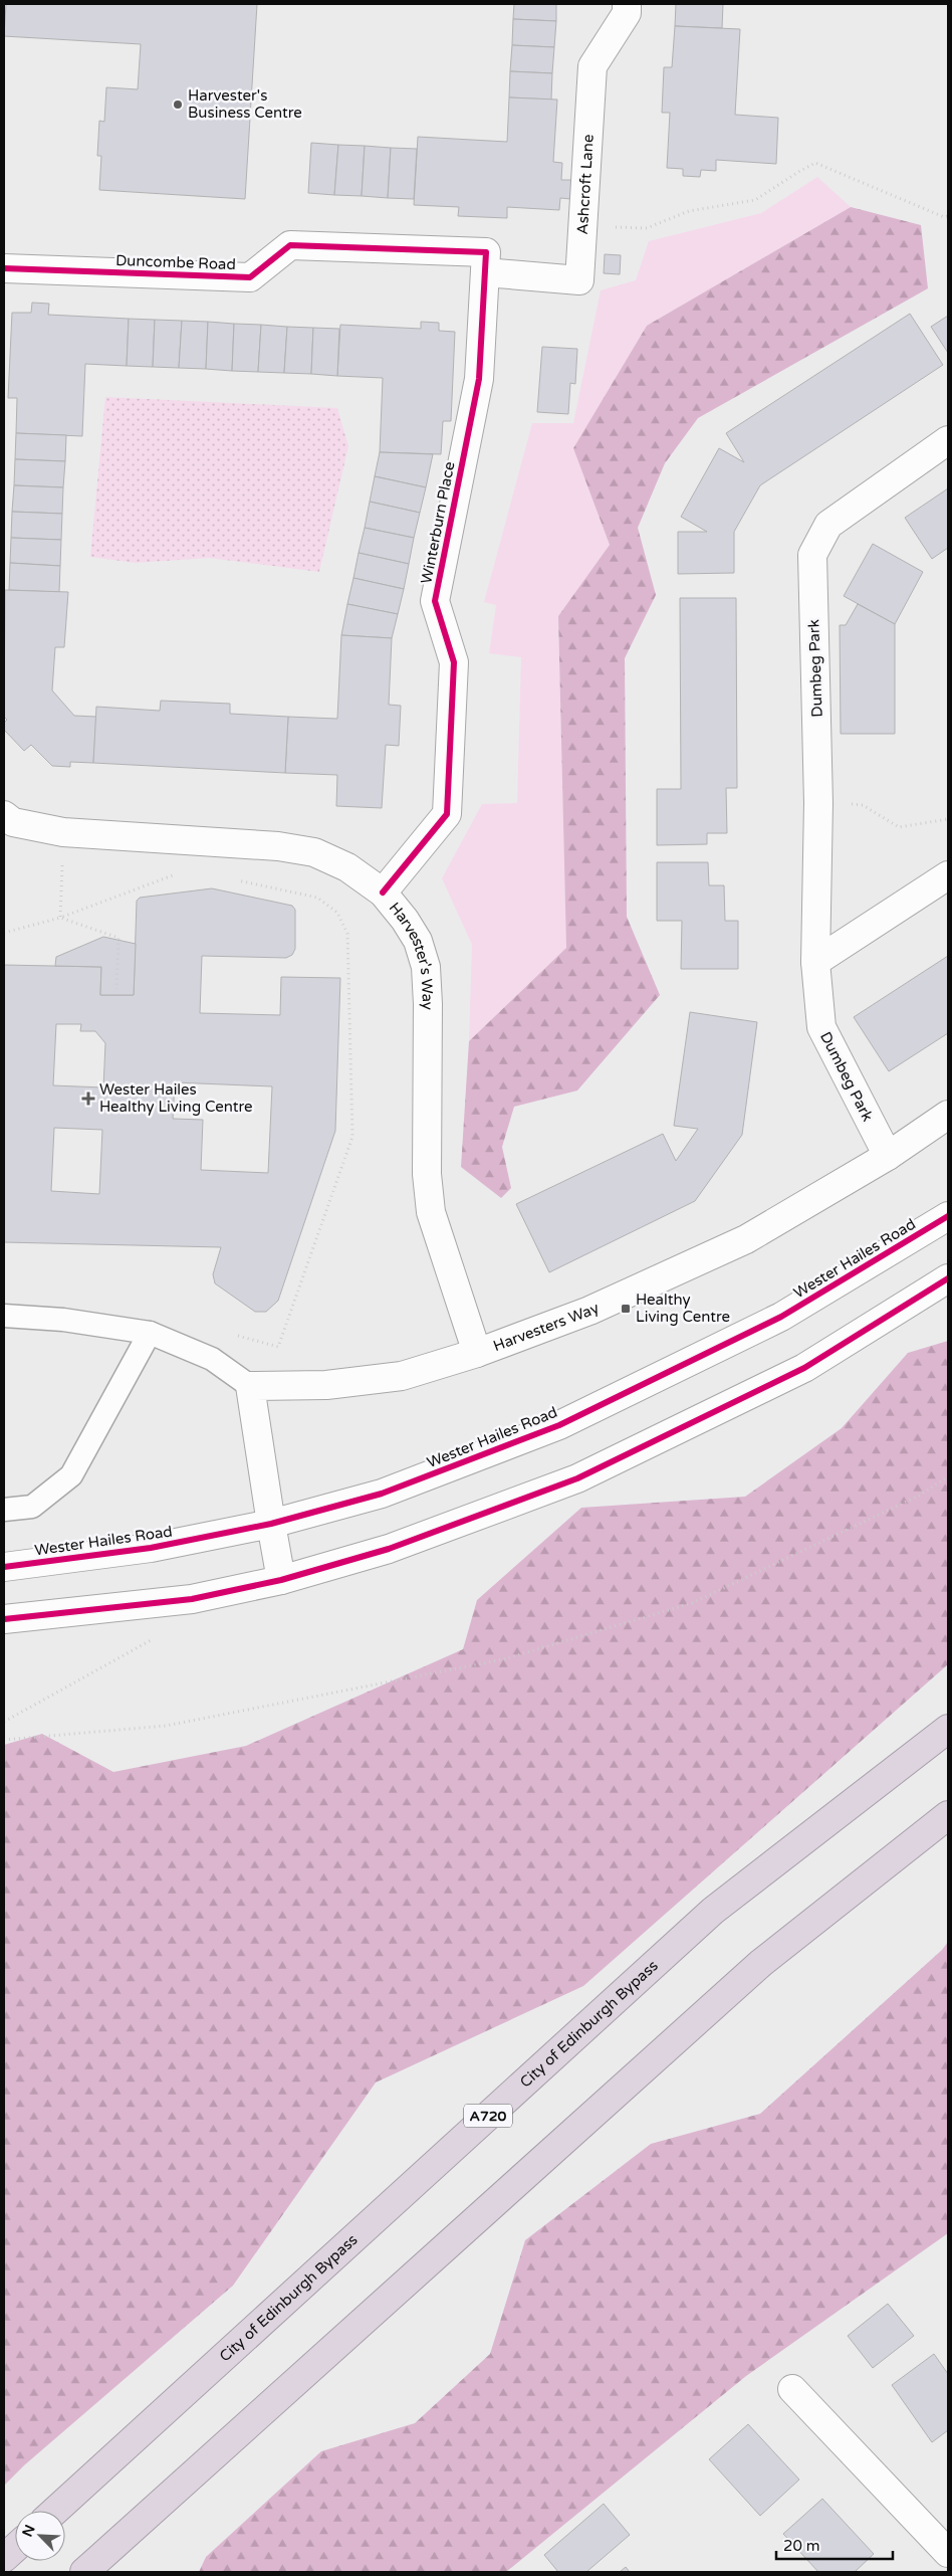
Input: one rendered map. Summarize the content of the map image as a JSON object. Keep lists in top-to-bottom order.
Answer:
{
  "streets": {
    "highway": ["City of Edinburgh Bypass", "A720"],
    "street": [
      "Ashcroft Lane",
      "Duncombe Road",
      "Winterburn Place",
      "Dumbeg Park",
      "Harvester's Way",
      "Wester Hailes Road",
      "Harvesters Way"
    ]
  },
  "crossings": [
    ["Ashcroft Lane", "Duncombe Road"],
    ["Ashcroft Lane", "Winterburn Place"],
    ["Duncombe Road", "Winterburn Place"],
    ["Winterburn Place", "Harvester's Way"],
    ["Dumbeg Park", "Harvesters Way"],
    ["Harvester's Way", "Harvesters Way"]
  ],
  "places": {
    "other": ["Harvester's Business Centre"],
    "health": ["Wester Hailes Healthy Living Centre"],
    "transit": ["Healthy Living Centre"]
  },
  "scale_bar": "20 m",
  "north": "top left"
}
